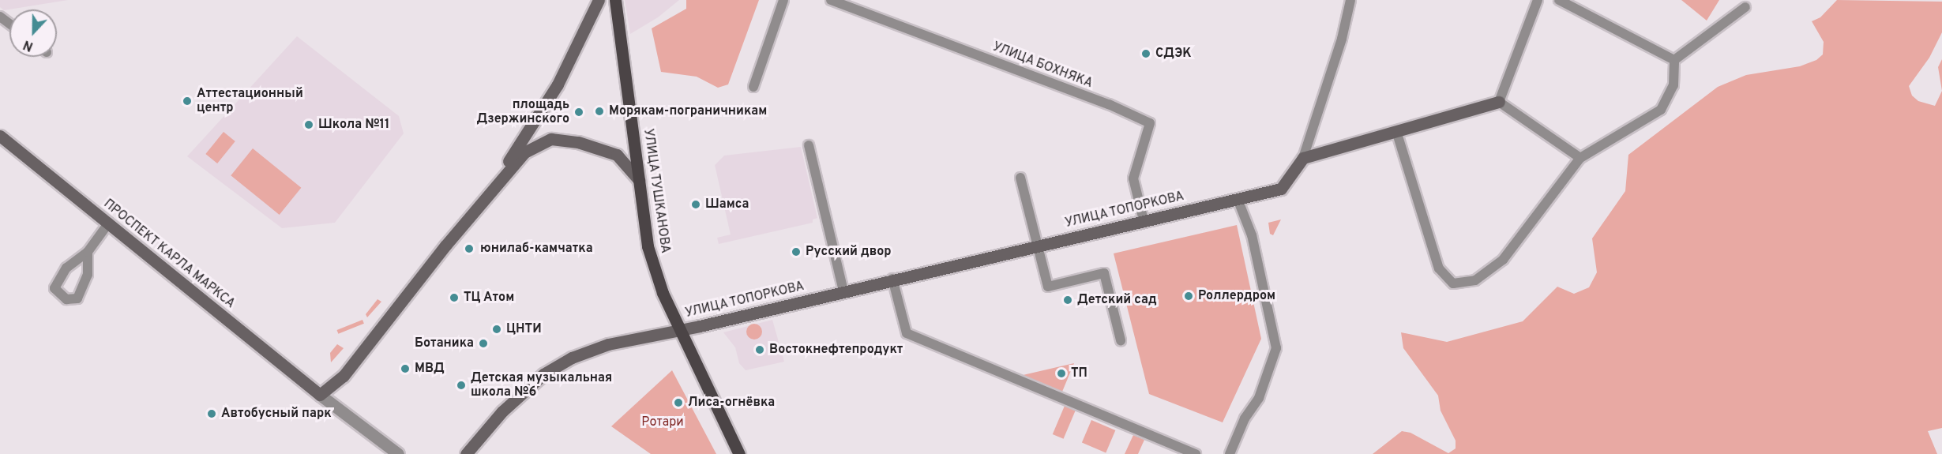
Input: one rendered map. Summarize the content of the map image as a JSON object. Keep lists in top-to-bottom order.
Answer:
{
  "streets": {
    "main road": ["УЛИЦА ТУШКАНОВА", "УЛИЦА ТОПОРКОВА", "ПРОСПЕКТ КАРЛА МАРКСА"],
    "street": ["УЛИЦА БОХНЯКА"]
  },
  "crossings": [
    ["УЛИЦА БОХНЯКА", "УЛИЦА ТОПОРКОВА"],
    ["УЛИЦА ТУШКАНОВА", "УЛИЦА ТОПОРКОВА"]
  ],
  "parks": ["Ротари"],
  "places": [
    "СДЭК",
    "Аттестационный центр",
    "Морякам-пограничникам",
    "площадь Дзержинского",
    "Школа №11",
    "Шамса",
    "юнилаб-камчатка",
    "Русский двор",
    "Роллердром",
    "ТЦ Атом",
    "Детский сад",
    "ЦНТИ",
    "Ботаника",
    "Востокнефтепродукт",
    "МВД",
    "ТП",
    "Детская музыкальная школа №6",
    "Лиса-огнёвка",
    "Автобусный парк"
  ],
  "north": "bottom"
}
